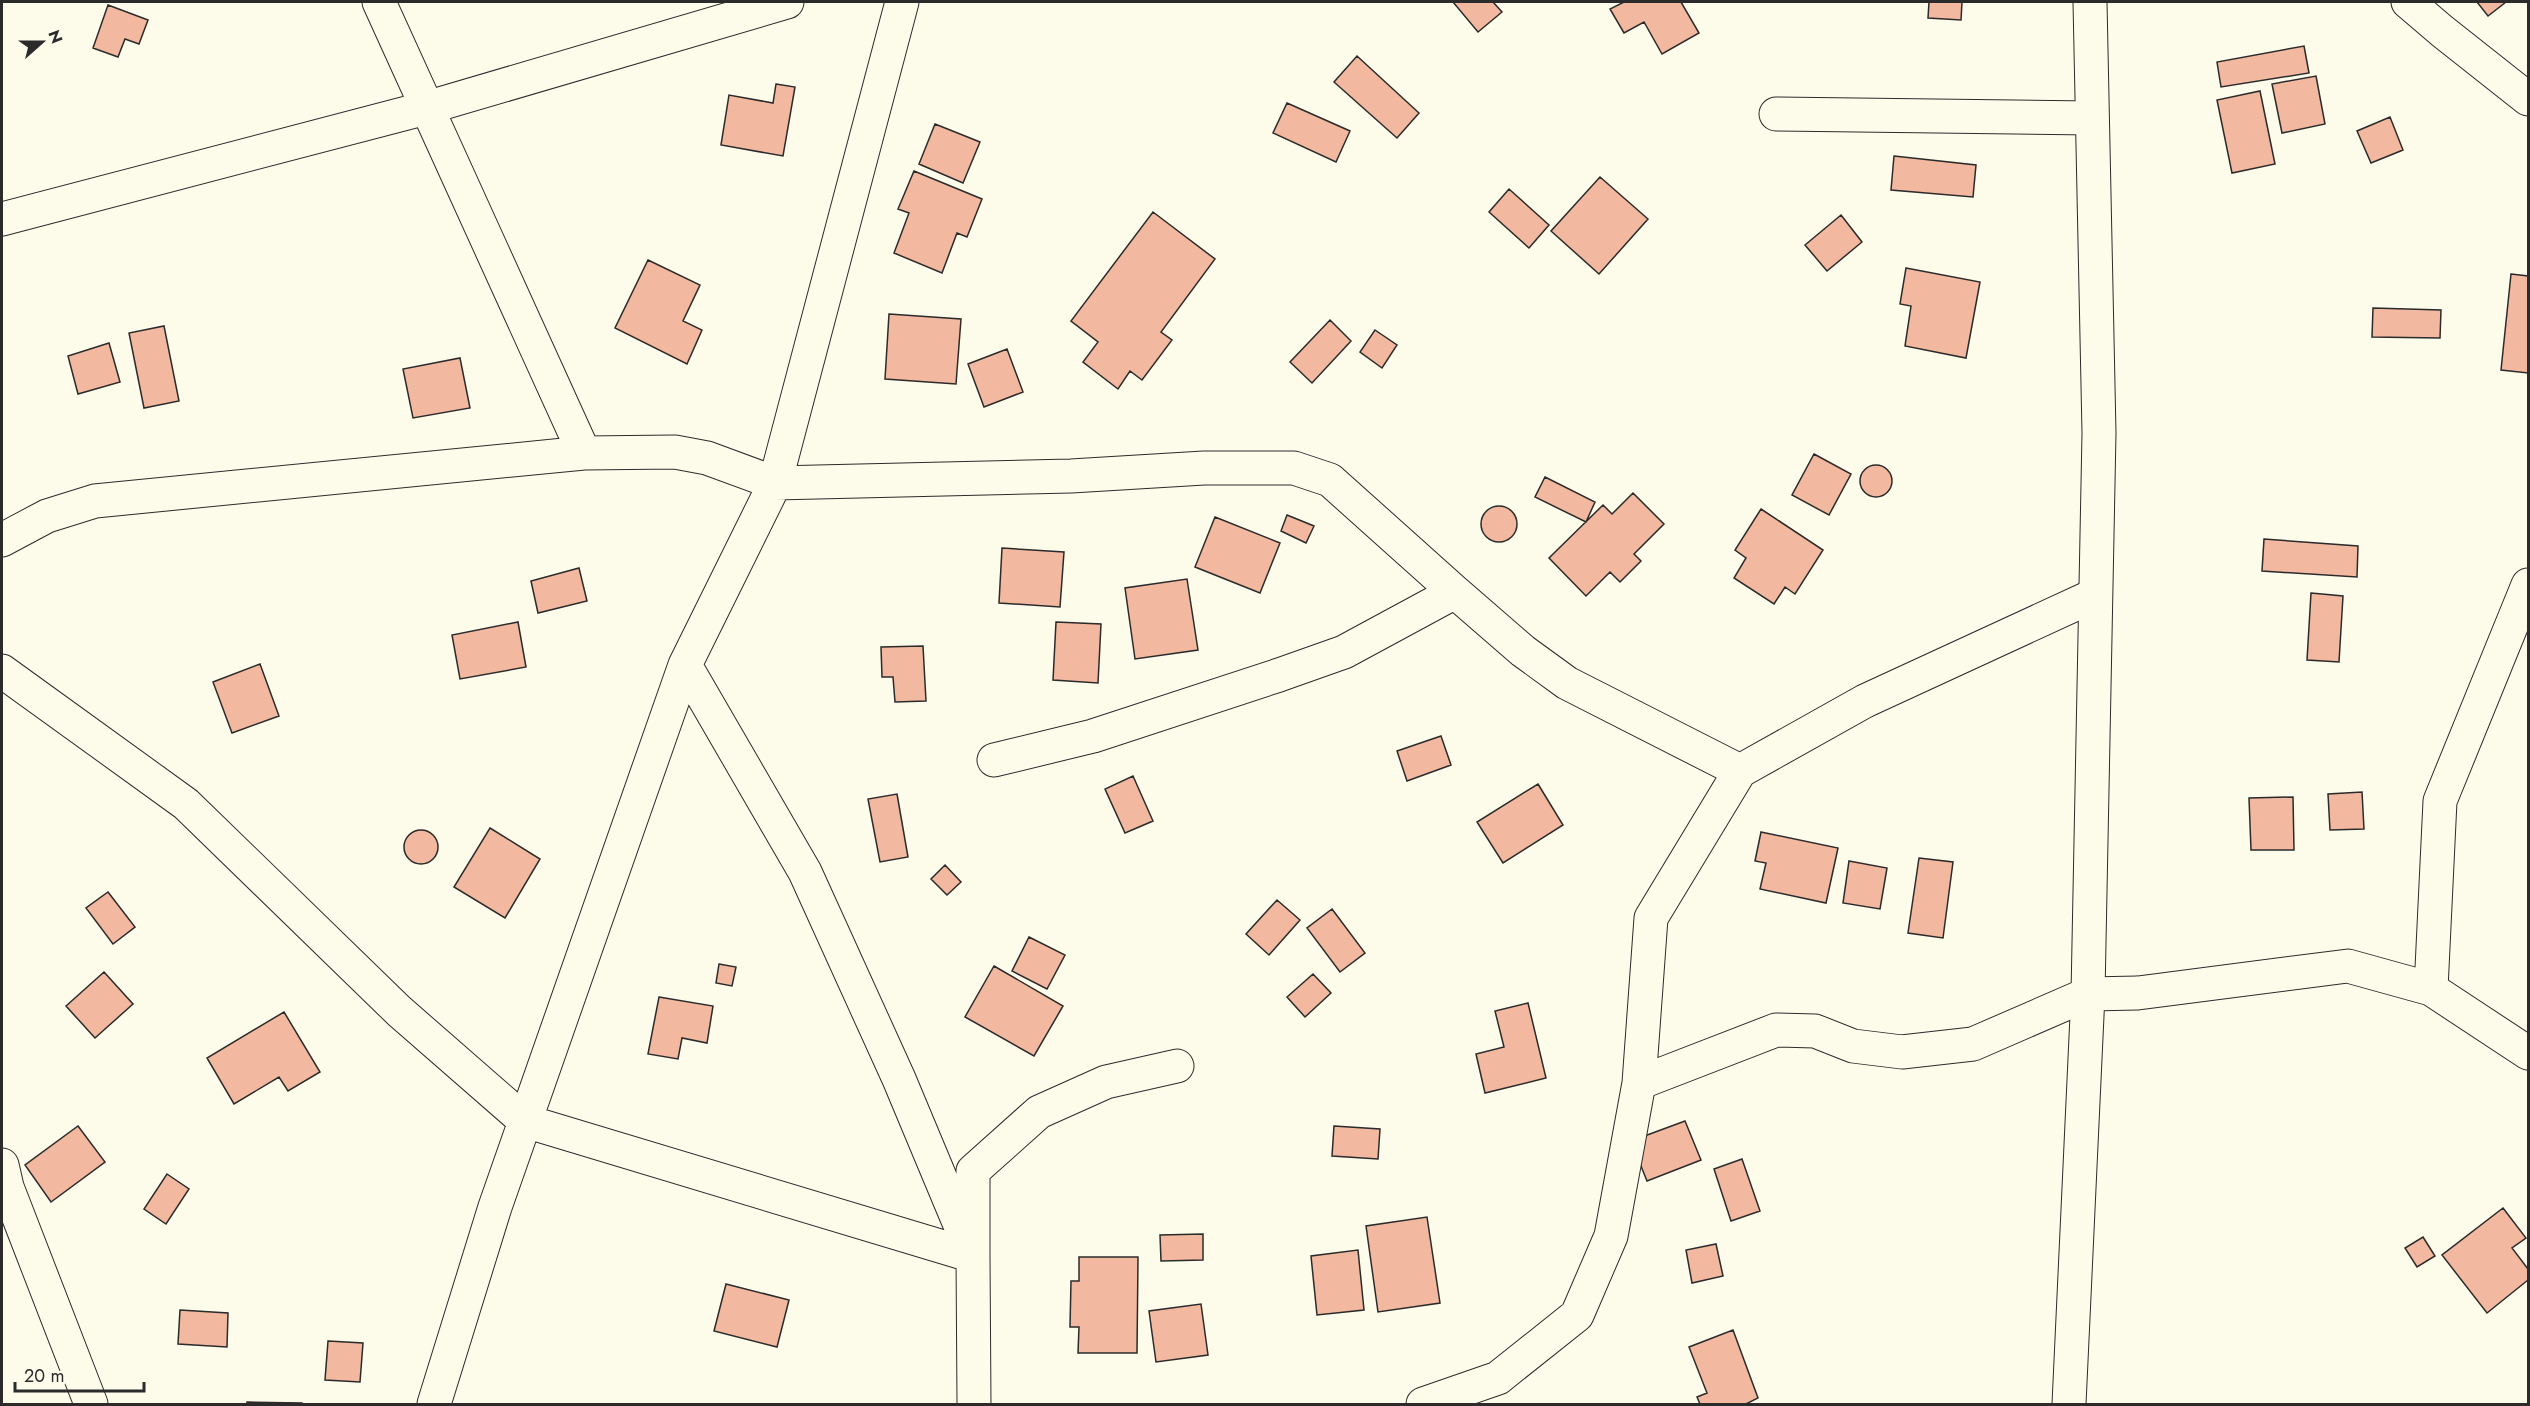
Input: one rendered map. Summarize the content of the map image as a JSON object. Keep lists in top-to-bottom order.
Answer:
{
  "scale_bar": "20 m",
  "north": "right"
}
